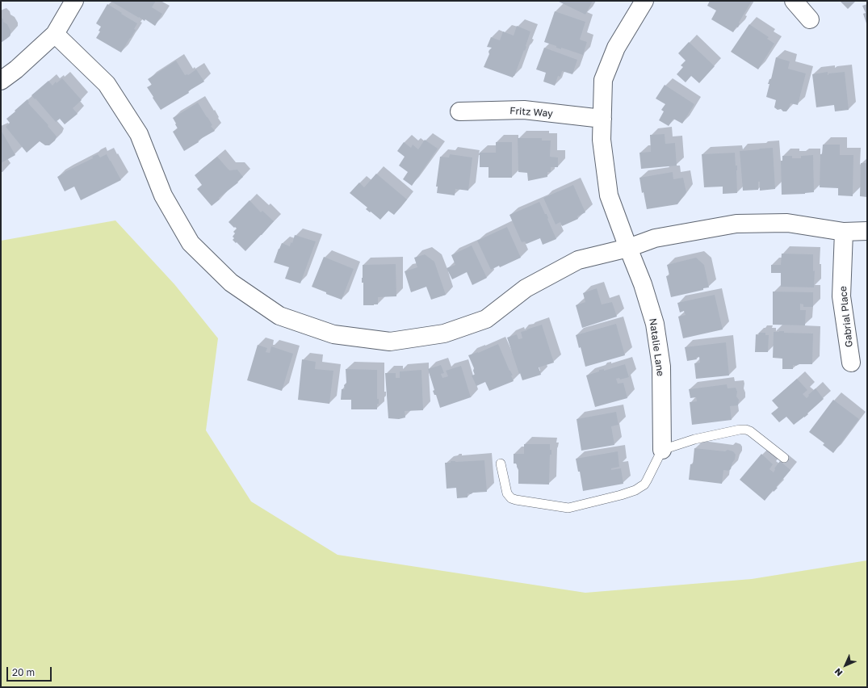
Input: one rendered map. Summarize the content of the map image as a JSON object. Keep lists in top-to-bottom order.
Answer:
{
  "streets": {
    "street": ["Fritz Way", "Gabrial Place", "Natalie Lane"]
  },
  "crossings": [
    ["Fritz Way", "Natalie Lane"]
  ],
  "scale_bar": "20 m",
  "north": "bottom left"
}
